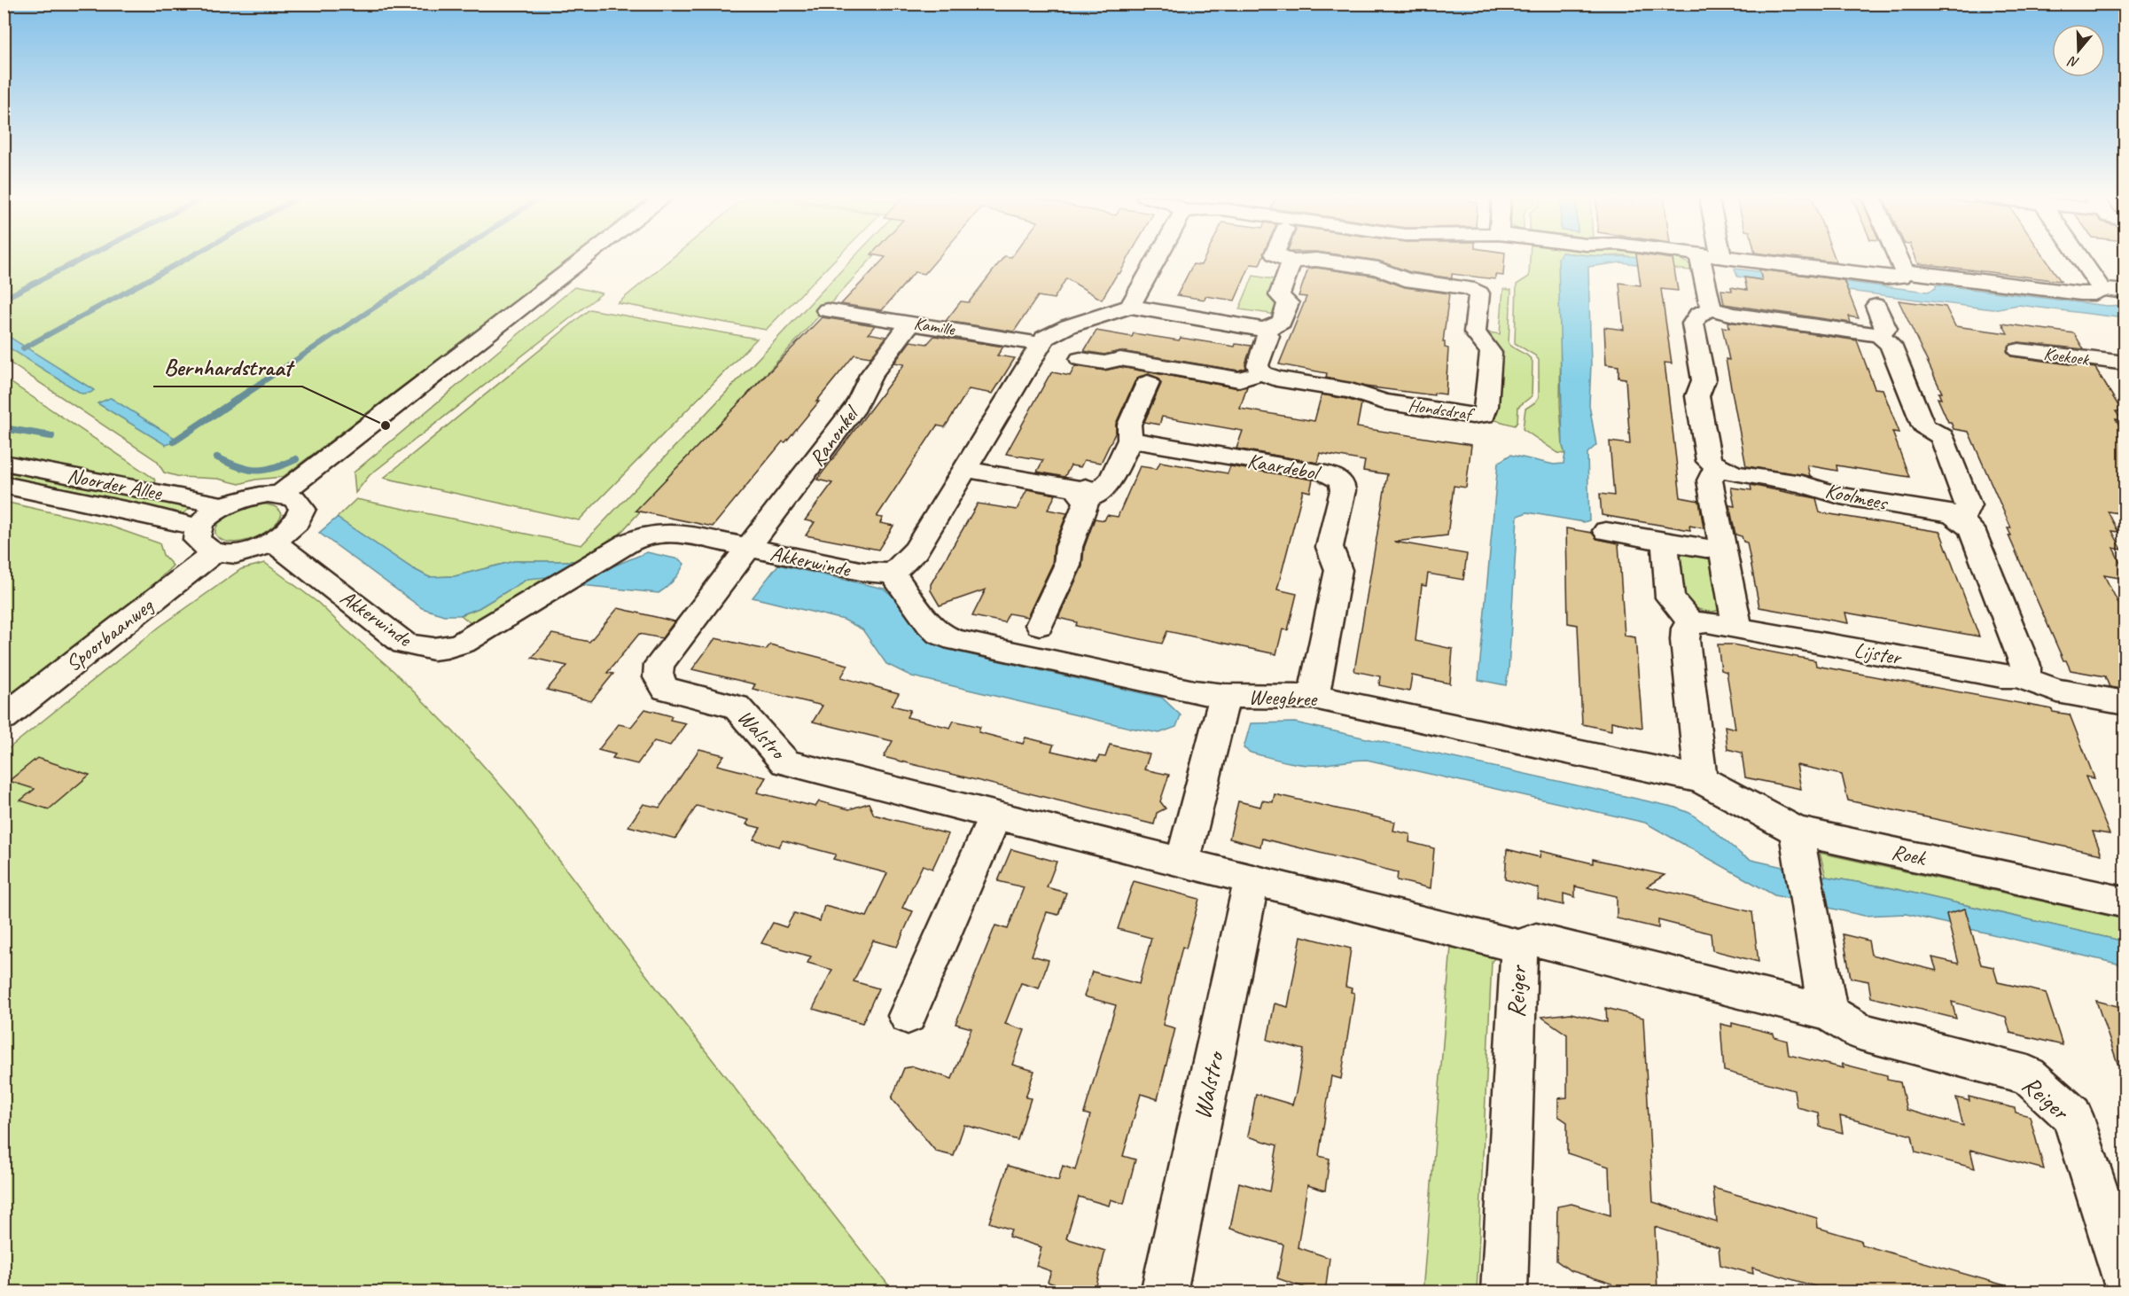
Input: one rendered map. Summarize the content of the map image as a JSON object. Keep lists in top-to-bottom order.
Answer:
{
  "streets": {
    "street": [
      "Kamille",
      "Koekoek",
      "Hondsdraf",
      "Ranonkel",
      "Kaardebol",
      "Noorder Allee",
      "Koolmees",
      "Akkerwinde",
      "Spoorbaanweg",
      "Lijster",
      "Weegbree",
      "Walstro",
      "Roek",
      "Reiger"
    ]
  },
  "crossings": [
    ["Kamille", "Ranonkel"],
    ["Ranonkel", "Akkerwinde"],
    ["Ranonkel", "Walstro"],
    ["Kaardebol", "Weegbree"],
    ["Akkerwinde", "Weegbree"],
    ["Akkerwinde", "Walstro"],
    ["Weegbree", "Roek"],
    ["Walstro", "Reiger"]
  ],
  "places": ["Bernhardstraat"],
  "north": "bottom"
}
